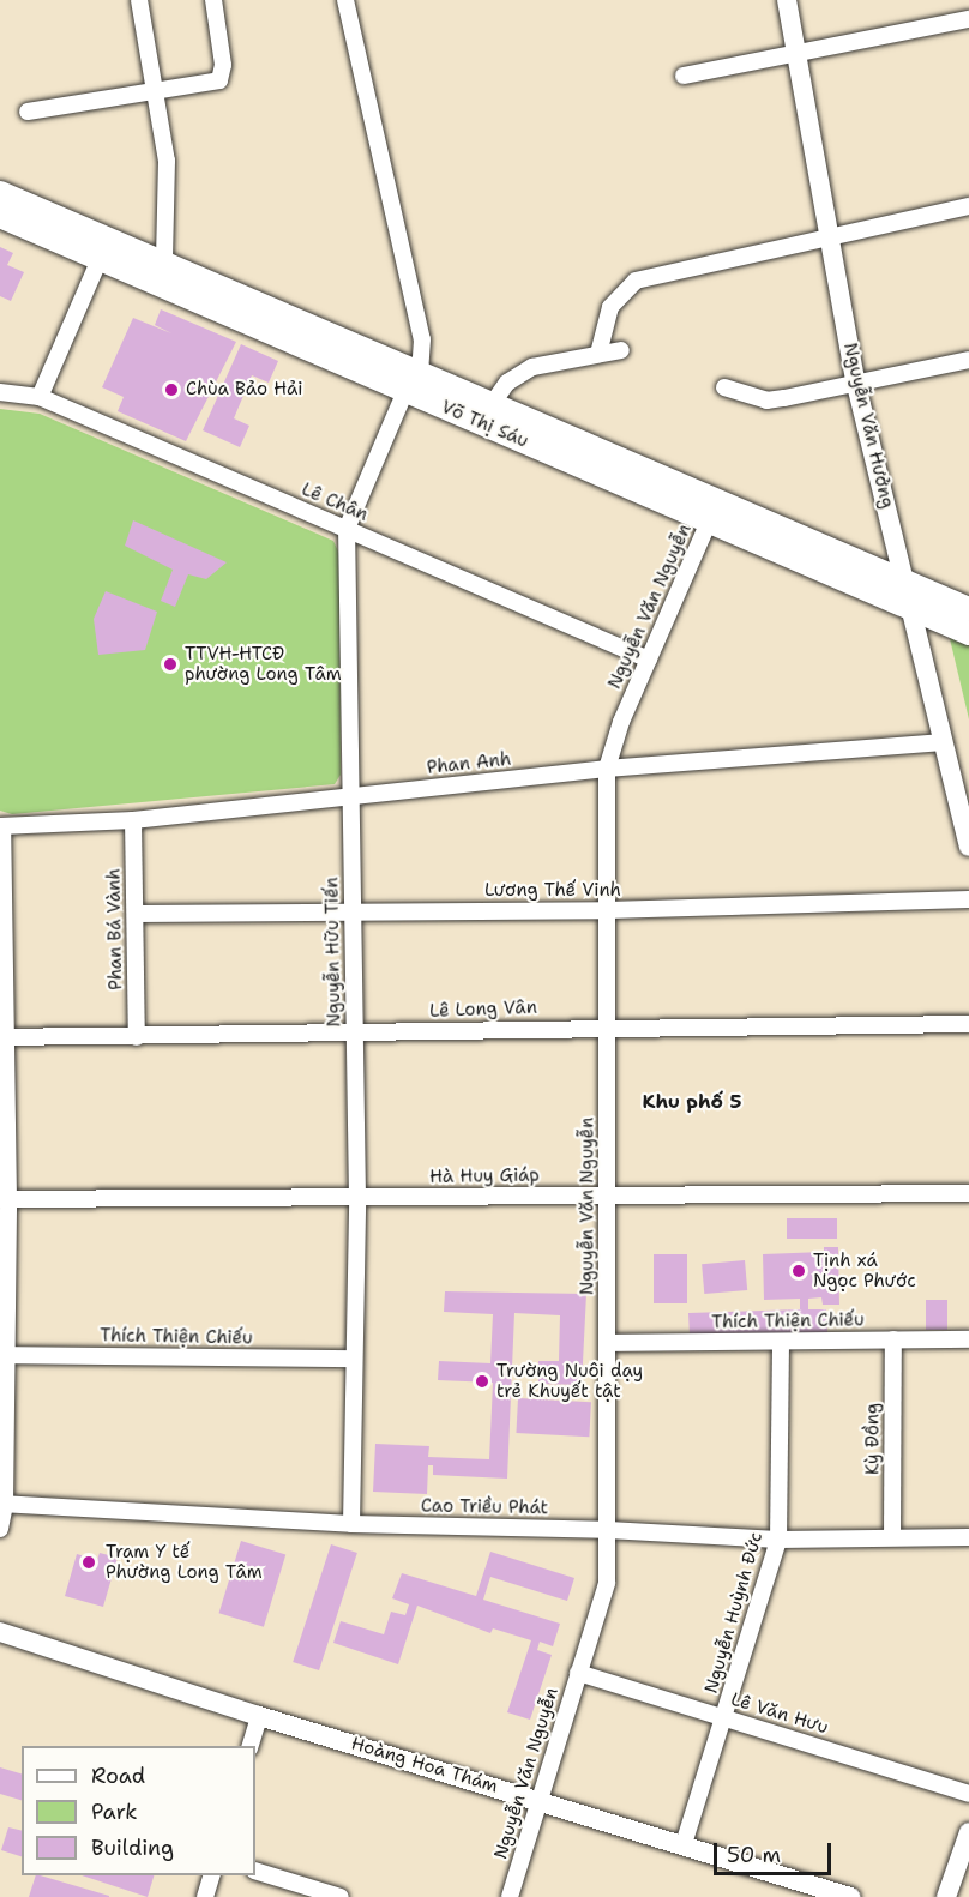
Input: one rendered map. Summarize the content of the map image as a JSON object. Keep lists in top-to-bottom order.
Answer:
{
  "streets": {
    "main road": ["Võ Thị Sáu"],
    "street": [
      "Nguyễn Văn Hưởng",
      "Lê Chân",
      "Nguyễn Văn Nguyễn",
      "Phan Anh",
      "Lương Thế Vinh",
      "Phan Bá Vành",
      "Nguyễn Hữu Tiến",
      "Lê Long Vân",
      "Hà Huy Giáp",
      "Thích Thiện Chiếu",
      "Kỳ Đồng",
      "Cao Triều Phát",
      "Nguyễn Huỳnh Đức",
      "Lê Văn Hưu",
      "Hoàng Hoa Thám"
    ]
  },
  "crossings": [
    ["Võ Thị Sáu", "Nguyễn Văn Hưởng"],
    ["Võ Thị Sáu", "Nguyễn Văn Nguyễn"],
    ["Võ Thị Sáu", "Nguyễn Hữu Tiến"],
    ["Nguyễn Văn Hưởng", "Phan Anh"],
    ["Lê Chân", "Nguyễn Văn Nguyễn"],
    ["Lê Chân", "Nguyễn Hữu Tiến"],
    ["Nguyễn Văn Nguyễn", "Phan Anh"],
    ["Nguyễn Văn Nguyễn", "Lương Thế Vinh"],
    ["Nguyễn Văn Nguyễn", "Lê Long Vân"],
    ["Nguyễn Văn Nguyễn", "Hà Huy Giáp"],
    ["Nguyễn Văn Nguyễn", "Thích Thiện Chiếu"],
    ["Nguyễn Văn Nguyễn", "Cao Triều Phát"],
    ["Nguyễn Văn Nguyễn", "Lê Văn Hưu"],
    ["Nguyễn Văn Nguyễn", "Hoàng Hoa Thám"],
    ["Phan Anh", "Phan Bá Vành"],
    ["Phan Anh", "Nguyễn Hữu Tiến"],
    ["Lương Thế Vinh", "Phan Bá Vành"],
    ["Lương Thế Vinh", "Nguyễn Hữu Tiến"],
    ["Phan Bá Vành", "Lê Long Vân"],
    ["Nguyễn Hữu Tiến", "Lê Long Vân"],
    ["Nguyễn Hữu Tiến", "Hà Huy Giáp"],
    ["Nguyễn Hữu Tiến", "Thích Thiện Chiếu"],
    ["Nguyễn Hữu Tiến", "Cao Triều Phát"],
    ["Thích Thiện Chiếu", "Kỳ Đồng"],
    ["Thích Thiện Chiếu", "Nguyễn Huỳnh Đức"],
    ["Kỳ Đồng", "Cao Triều Phát"],
    ["Cao Triều Phát", "Nguyễn Huỳnh Đức"],
    ["Nguyễn Huỳnh Đức", "Lê Văn Hưu"],
    ["Nguyễn Huỳnh Đức", "Hoàng Hoa Thám"]
  ],
  "districts": ["Khu phố 5"],
  "places": [
    "Chùa Bảo Hải",
    "TTVH-HTCĐ phường Long Tâm",
    "Tịnh xá Ngọc Phước",
    "Trường Nuôi dạy trẻ Khuyết tật",
    "Trạm Y tế Phường Long Tâm"
  ],
  "legend": ["Road", "Park", "Building"],
  "scale_bar": "50 m"
}
